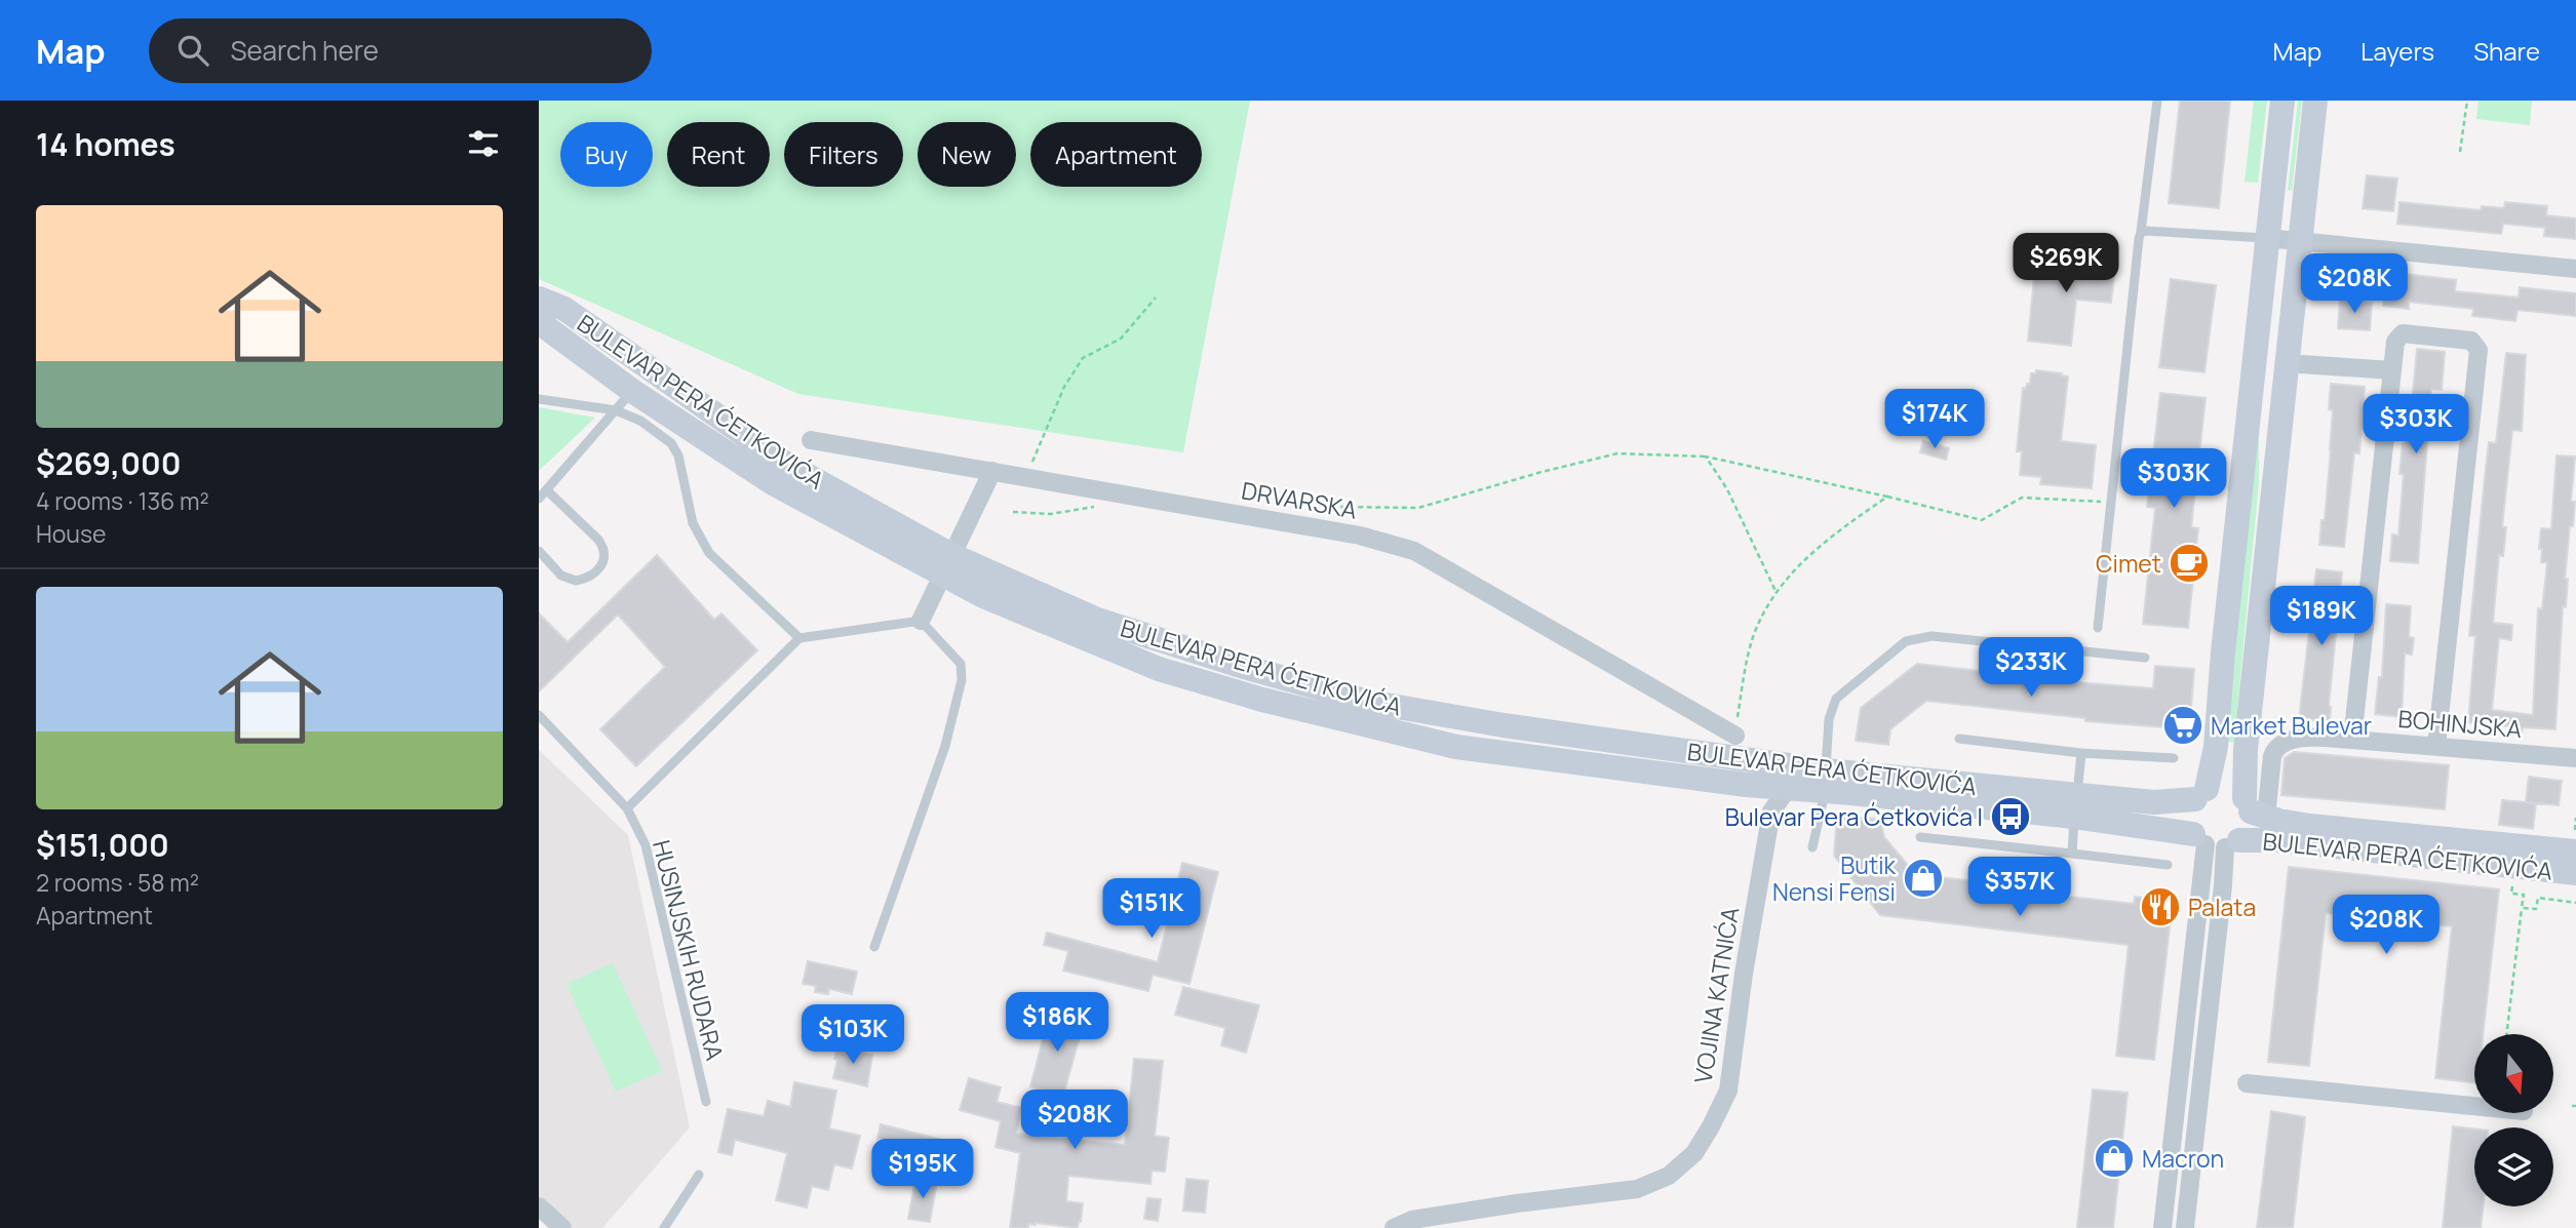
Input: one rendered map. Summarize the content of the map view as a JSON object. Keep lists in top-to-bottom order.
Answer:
{
  "streets": {
    "main road": ["BULEVAR PERA ĆETKOVIĆA"],
    "street": ["DRVARSKA", "BOHINJSKA", "VOJINA KATNIĆA"],
    "lane": ["HUSINJSKIH RUDARA"]
  },
  "crossings": [
    ["BULEVAR PERA ĆETKOVIĆA", "BOHINJSKA"],
    ["BULEVAR PERA ĆETKOVIĆA", "VOJINA KATNIĆA"]
  ],
  "places": {
    "cafe": ["Cimet"],
    "supermarket": ["Market Bulevar"],
    "bus stop": ["Bulevar Pera Ćetkovića I"],
    "shop": ["Butik Nensi Fensi", "Macron"],
    "restaurant": ["Palata"]
  },
  "north": "bottom",
  "page": {
    "header": "Map",
    "search": "Search here",
    "nav": ["Map", "Layers", "Share"],
    "heading": "14 homes",
    "chip": [
      "Buy",
      "Rent",
      "Filters",
      "New",
      "Apartment"
    ],
    "list": [
      {
        "name": "$269,000",
        "note": "4 rooms · 136 m² · House"
      },
      {
        "name": "$151,000",
        "note": "2 rooms · 58 m² · Apartment"
      }
    ],
    "price": [
      "$269K",
      "$208K",
      "$174K",
      "$303K",
      "$303K",
      "$189K",
      "$233K",
      "$357K",
      "$151K",
      "$208K",
      "$186K",
      "$103K",
      "$208K",
      "$195K"
    ]
  }
}
